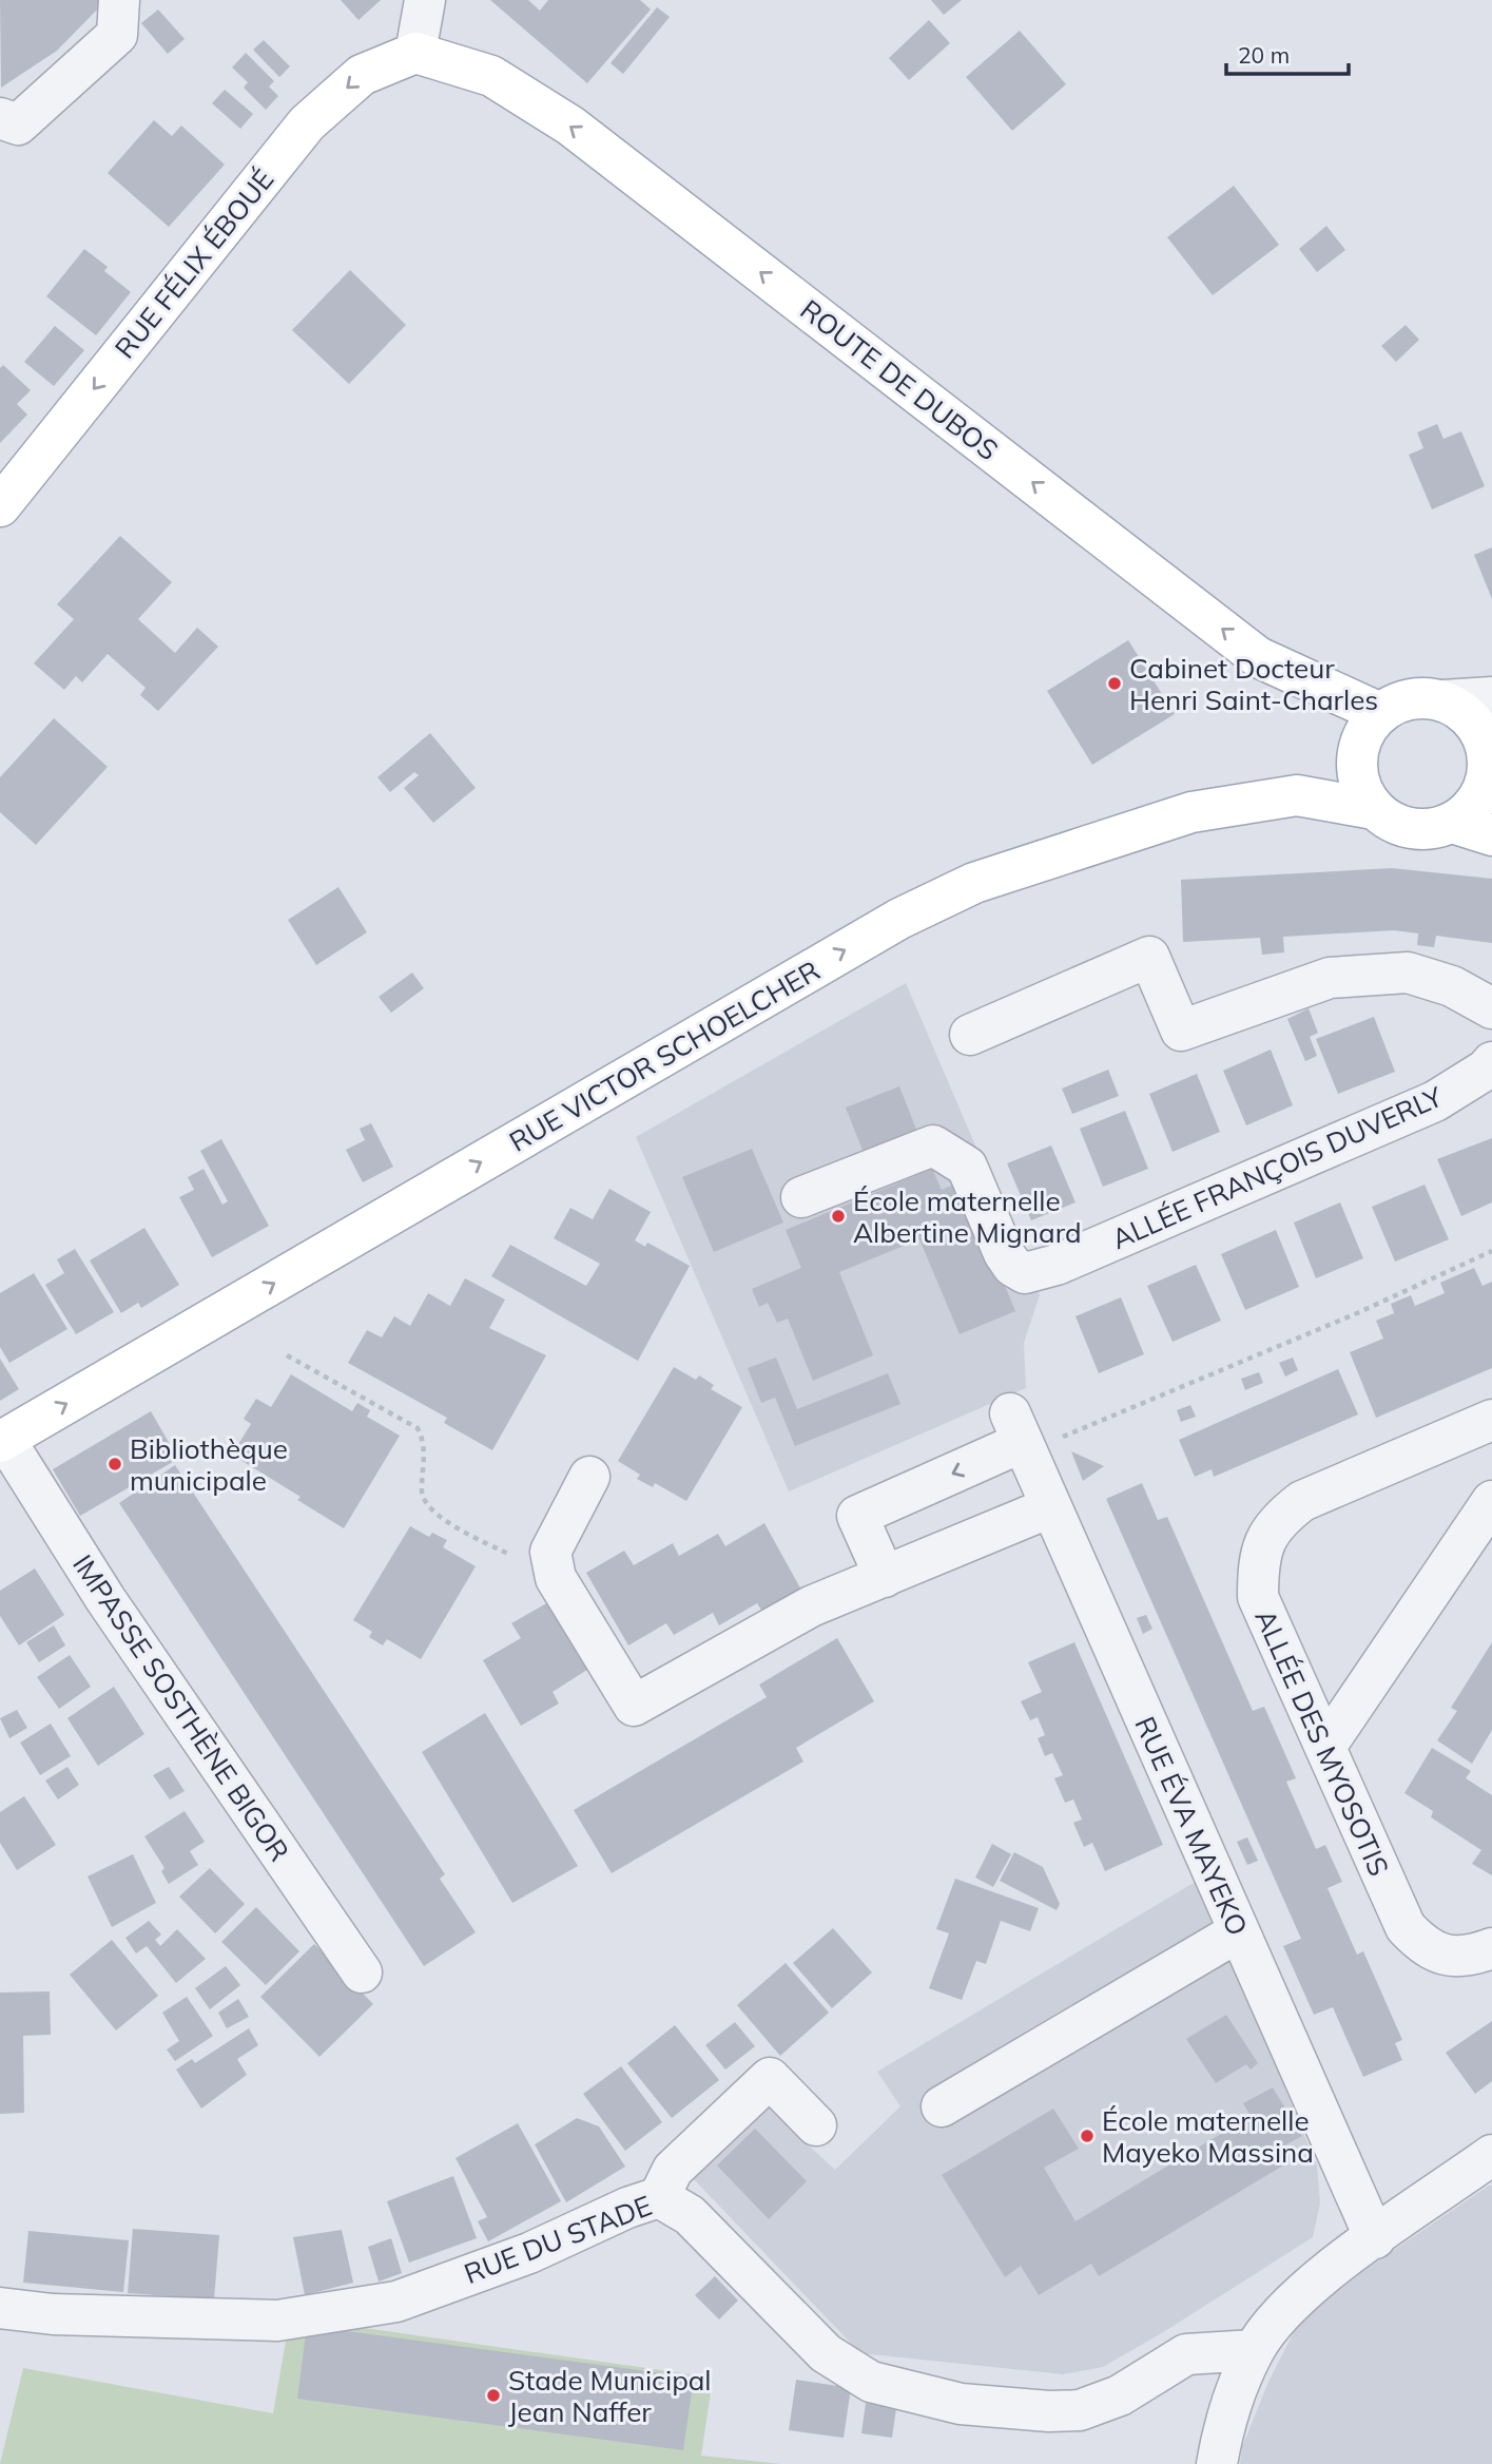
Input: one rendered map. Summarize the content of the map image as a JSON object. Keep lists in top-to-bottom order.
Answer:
{
  "streets": {
    "main road": ["RUE FÉLIX ÉBOUÉ", "ROUTE DE DUBOS", "RUE VICTOR SCHOELCHER"],
    "street": [
      "ALLÉE FRANÇOIS DUVERLY",
      "IMPASSE SOSTHÈNE BIGOR",
      "ALLÉE DES MYOSOTIS",
      "RUE ÉVA MAYEKO",
      "RUE DU STADE"
    ]
  },
  "crossings": [
    ["RUE FÉLIX ÉBOUÉ", "ROUTE DE DUBOS"],
    ["ROUTE DE DUBOS", "RUE VICTOR SCHOELCHER"],
    ["RUE VICTOR SCHOELCHER", "IMPASSE SOSTHÈNE BIGOR"]
  ],
  "one_way": ["RUE FÉLIX ÉBOUÉ", "ROUTE DE DUBOS", "RUE VICTOR SCHOELCHER"],
  "places": [
    "Cabinet Docteur Henri Saint-Charles",
    "École maternelle Albertine Mignard",
    "Bibliothèque municipale",
    "École maternelle Mayeko Massina",
    "Stade Municipal Jean Naffer"
  ],
  "scale_bar": "20 m"
}
